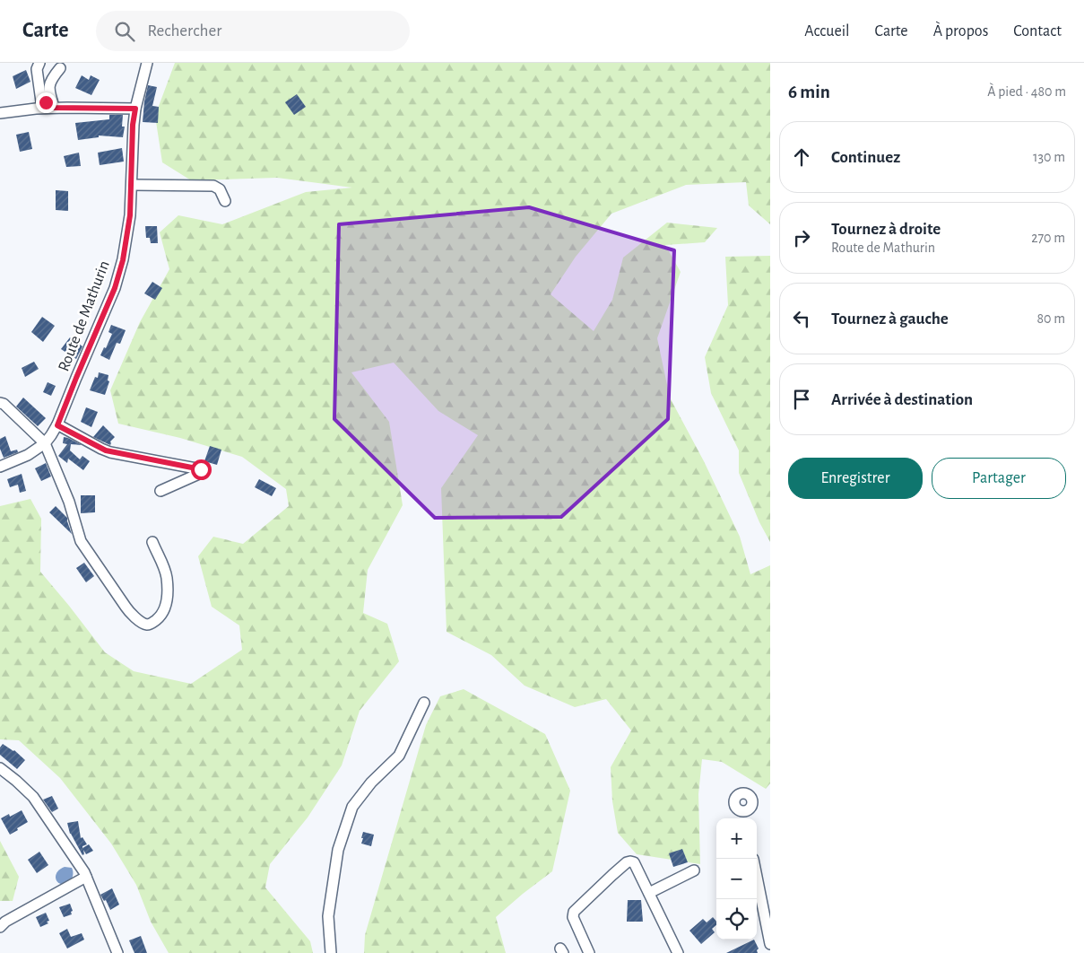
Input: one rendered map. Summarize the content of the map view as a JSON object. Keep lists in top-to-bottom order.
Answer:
{
  "streets": {
    "street": ["Route de Mathurin"]
  },
  "page": {
    "header": "Carte",
    "search": "Rechercher",
    "nav": [
      "Accueil",
      "Carte",
      "À propos",
      "Contact"
    ],
    "heading": ["6 min", "À pied · 480 m"],
    "list": [
      ["Continuez", "130 m"],
      ["Tournez à droite", "Route de Mathurin", "270 m"],
      ["Tournez à gauche", "80 m"],
      "Arrivée à destination"
    ],
    "buttons": ["Enregistrer", "Partager"],
    "map_buttons": ["+", "−"]
  }
}
